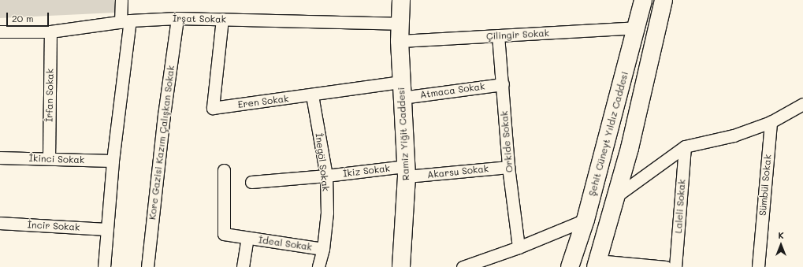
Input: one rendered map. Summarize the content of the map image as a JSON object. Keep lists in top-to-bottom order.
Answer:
{
  "streets": {
    "main road": ["Ramiz Yiğit Caddesi", "Şehit Cüneyt Yıldız Caddesi"],
    "street": [
      "İrşat Sokak",
      "Çilingir Sokak",
      "Atmaca Sokak",
      "İrfan Sokak",
      "Eren Sokak",
      "Orkide Sokak",
      "Kore Gazisi Kazım Çalışkan Sokak",
      "İkinci Sokak",
      "İnegöl Sokak",
      "İkiz Sokak",
      "Akarsu Sokak",
      "Sümbül Sokak",
      "Laleli Sokak",
      "İncir Sokak",
      "İdeal Sokak"
    ]
  },
  "crossings": [
    ["İrşat Sokak", "İrfan Sokak"],
    ["İrşat Sokak", "Eren Sokak"],
    ["İrşat Sokak", "Ramiz Yiğit Caddesi"],
    ["İrşat Sokak", "Kore Gazisi Kazım Çalışkan Sokak"],
    ["Çilingir Sokak", "Ramiz Yiğit Caddesi"],
    ["Çilingir Sokak", "Şehit Cüneyt Yıldız Caddesi"],
    ["Çilingir Sokak", "Orkide Sokak"],
    ["Atmaca Sokak", "Eren Sokak"],
    ["Atmaca Sokak", "Ramiz Yiğit Caddesi"],
    ["Atmaca Sokak", "Orkide Sokak"],
    ["İrfan Sokak", "İkinci Sokak"],
    ["Eren Sokak", "Ramiz Yiğit Caddesi"],
    ["Eren Sokak", "İnegöl Sokak"],
    ["Ramiz Yiğit Caddesi", "İkiz Sokak"],
    ["Ramiz Yiğit Caddesi", "Akarsu Sokak"],
    ["Orkide Sokak", "Akarsu Sokak"],
    ["İnegöl Sokak", "İkiz Sokak"],
    ["İnegöl Sokak", "İdeal Sokak"],
    ["İkiz Sokak", "Akarsu Sokak"]
  ],
  "scale_bar": "20 m",
  "north": "top"
}
